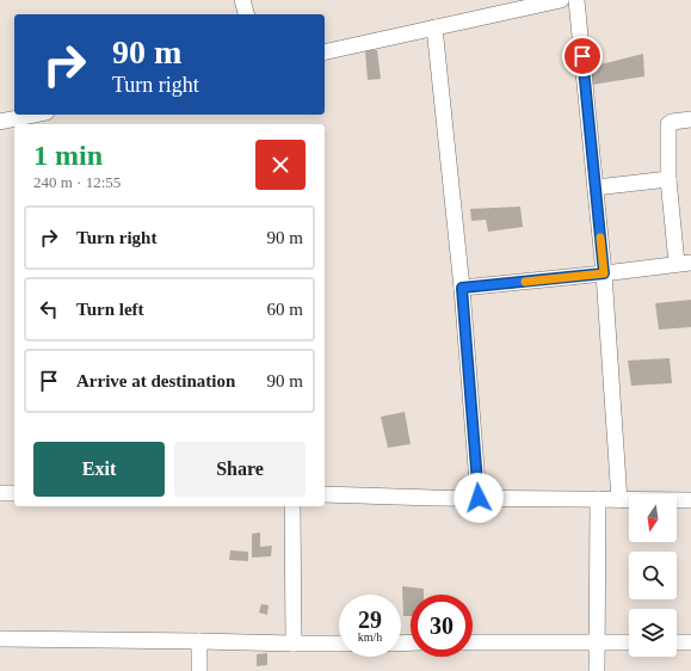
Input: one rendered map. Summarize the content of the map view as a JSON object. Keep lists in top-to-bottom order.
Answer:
{
  "north": "bottom",
  "page": {
    "turn": ["90 m", "Turn right"],
    "heading": ["1 min", "240 m · 12:55"],
    "list": [
      {
        "name": "Turn right",
        "value": "90 m"
      },
      {
        "name": "Turn left",
        "value": "60 m"
      },
      {
        "name": "Arrive at destination",
        "value": "90 m"
      }
    ],
    "buttons": ["Exit", "Share"],
    "speed": "29 km/h",
    "limit": "30"
  }
}
